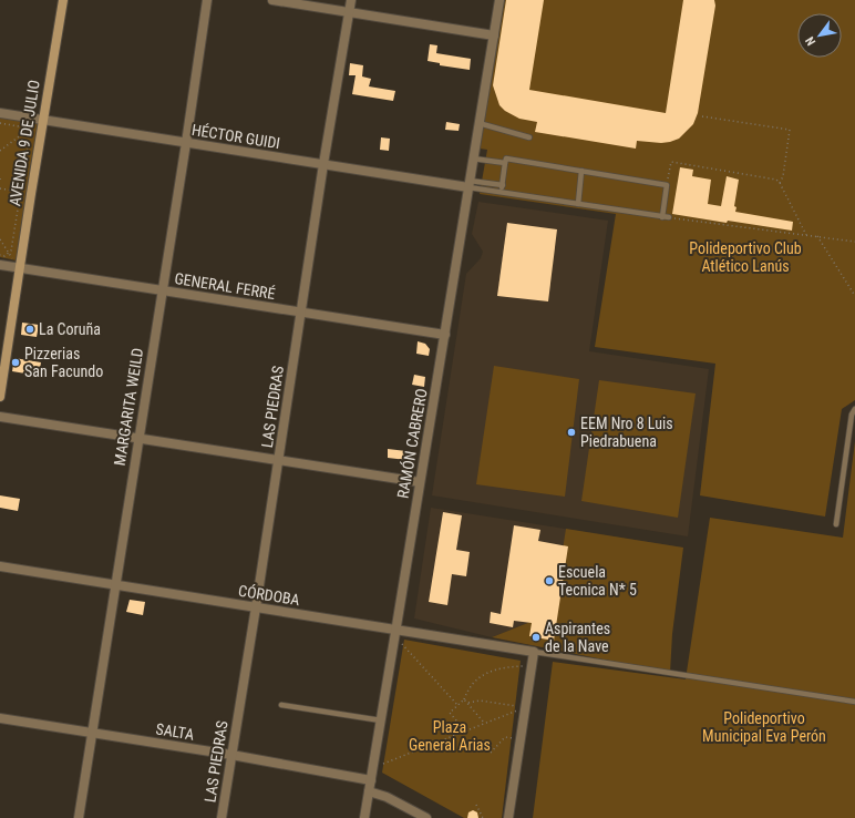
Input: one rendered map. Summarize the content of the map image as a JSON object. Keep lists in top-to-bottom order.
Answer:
{
  "streets": {
    "street": [
      "HÉCTOR GUIDI",
      "AVENIDA 9 DE JULIO",
      "GENERAL FERRÉ",
      "MARGARITA WEILD",
      "LAS PIEDRAS",
      "RAMÓN CABRERO",
      "CÓRDOBA",
      "SALTA"
    ]
  },
  "crossings": [
    ["HÉCTOR GUIDI", "AVENIDA 9 DE JULIO"],
    ["HÉCTOR GUIDI", "MARGARITA WEILD"],
    ["HÉCTOR GUIDI", "LAS PIEDRAS"],
    ["HÉCTOR GUIDI", "RAMÓN CABRERO"],
    ["AVENIDA 9 DE JULIO", "GENERAL FERRÉ"],
    ["GENERAL FERRÉ", "MARGARITA WEILD"],
    ["GENERAL FERRÉ", "LAS PIEDRAS"],
    ["GENERAL FERRÉ", "RAMÓN CABRERO"],
    ["MARGARITA WEILD", "CÓRDOBA"],
    ["MARGARITA WEILD", "SALTA"],
    ["LAS PIEDRAS", "CÓRDOBA"],
    ["LAS PIEDRAS", "SALTA"],
    ["RAMÓN CABRERO", "CÓRDOBA"],
    ["RAMÓN CABRERO", "SALTA"]
  ],
  "parks": ["Polideportivo Club Atlético Lanús", "Polideportivo Municipal Eva Perón", "Plaza General Arias"],
  "places": [
    "La Coruña",
    "Pizzerias San Facundo",
    "EEM Nro 8 Luis Piedrabuena",
    "Escuela Tecnica N* 5",
    "Aspirantes de la Nave"
  ],
  "north": "bottom left"
}
